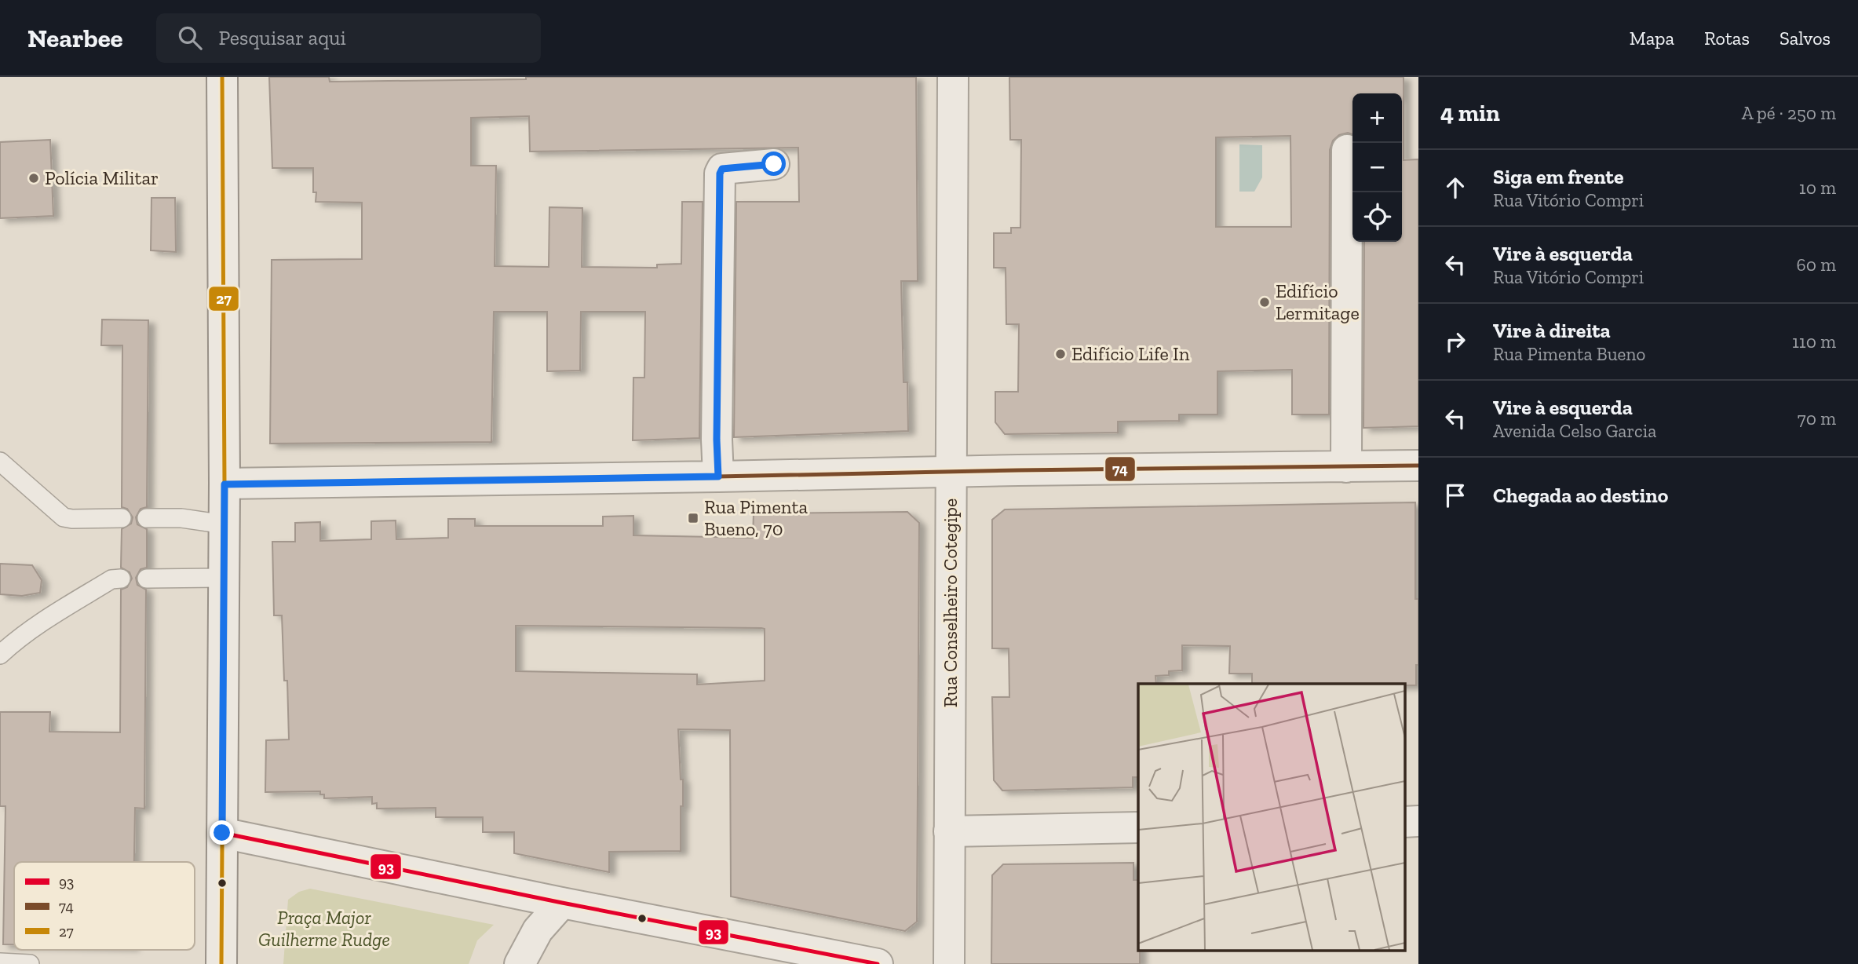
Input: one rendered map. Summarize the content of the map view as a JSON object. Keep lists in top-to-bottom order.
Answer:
{
  "streets": {
    "street": ["Rua Conselheiro Cotegipe"]
  },
  "parks": ["Praça Major Guilherme Rudge"],
  "places": {
    "other": ["Polícia Militar", "Edifício Lermitage", "Edifício Life In"],
    "transit": ["Rua Pimenta Bueno, 70"]
  },
  "lines": ["transit line 27", "transit line 74", "transit line 93"],
  "legend": ["93", "74", "27"],
  "page": {
    "header": "Nearbee",
    "search": "Pesquisar aqui",
    "nav": ["Mapa", "Rotas", "Salvos"],
    "heading": ["4 min", "A pé · 250 m"],
    "map_buttons": ["+", "−"],
    "list": [
      ["Siga em frente", "Rua Vitório Compri", "10 m"],
      ["Vire à esquerda", "Rua Vitório Compri", "60 m"],
      ["Vire à direita", "Rua Pimenta Bueno", "110 m"],
      ["Vire à esquerda", "Avenida Celso Garcia", "70 m"],
      "Chegada ao destino"
    ]
  }
}
